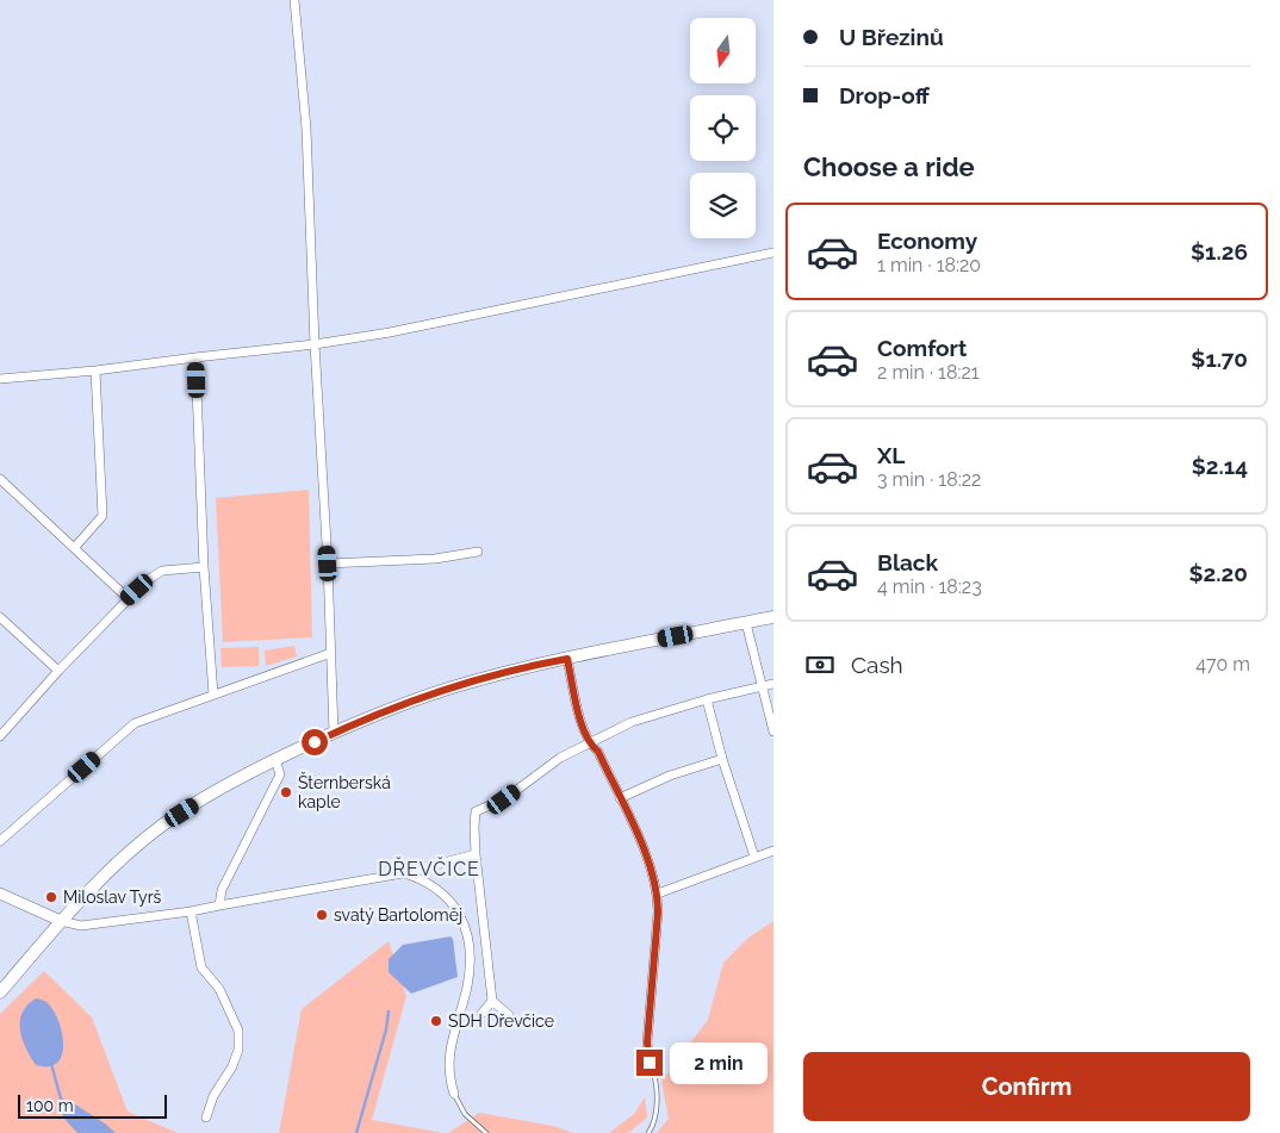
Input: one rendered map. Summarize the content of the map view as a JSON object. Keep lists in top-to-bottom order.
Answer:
{
  "districts": ["DŘEVČICE"],
  "places": [
    "Šternberská kaple",
    "Miloslav Tyrš",
    "svatý Bartoloměj",
    "SDH Dřevčice"
  ],
  "scale_bar": "100 m",
  "north": "bottom",
  "page": {
    "banner": ["U Březinů", "Drop-off"],
    "heading": "Choose a ride",
    "list": [
      {
        "name": "Economy",
        "note": "1 min · 18:20",
        "value": "$1.26"
      },
      {
        "name": "Comfort",
        "note": "2 min · 18:21",
        "value": "$1.70"
      },
      {
        "name": "XL",
        "note": "3 min · 18:22",
        "value": "$2.14"
      },
      {
        "name": "Black",
        "note": "4 min · 18:23",
        "value": "$2.20"
      }
    ],
    "pay": ["Cash", "470 m"],
    "buttons": "Confirm",
    "bubble": "2 min",
    "scale": "100 m"
  }
}
